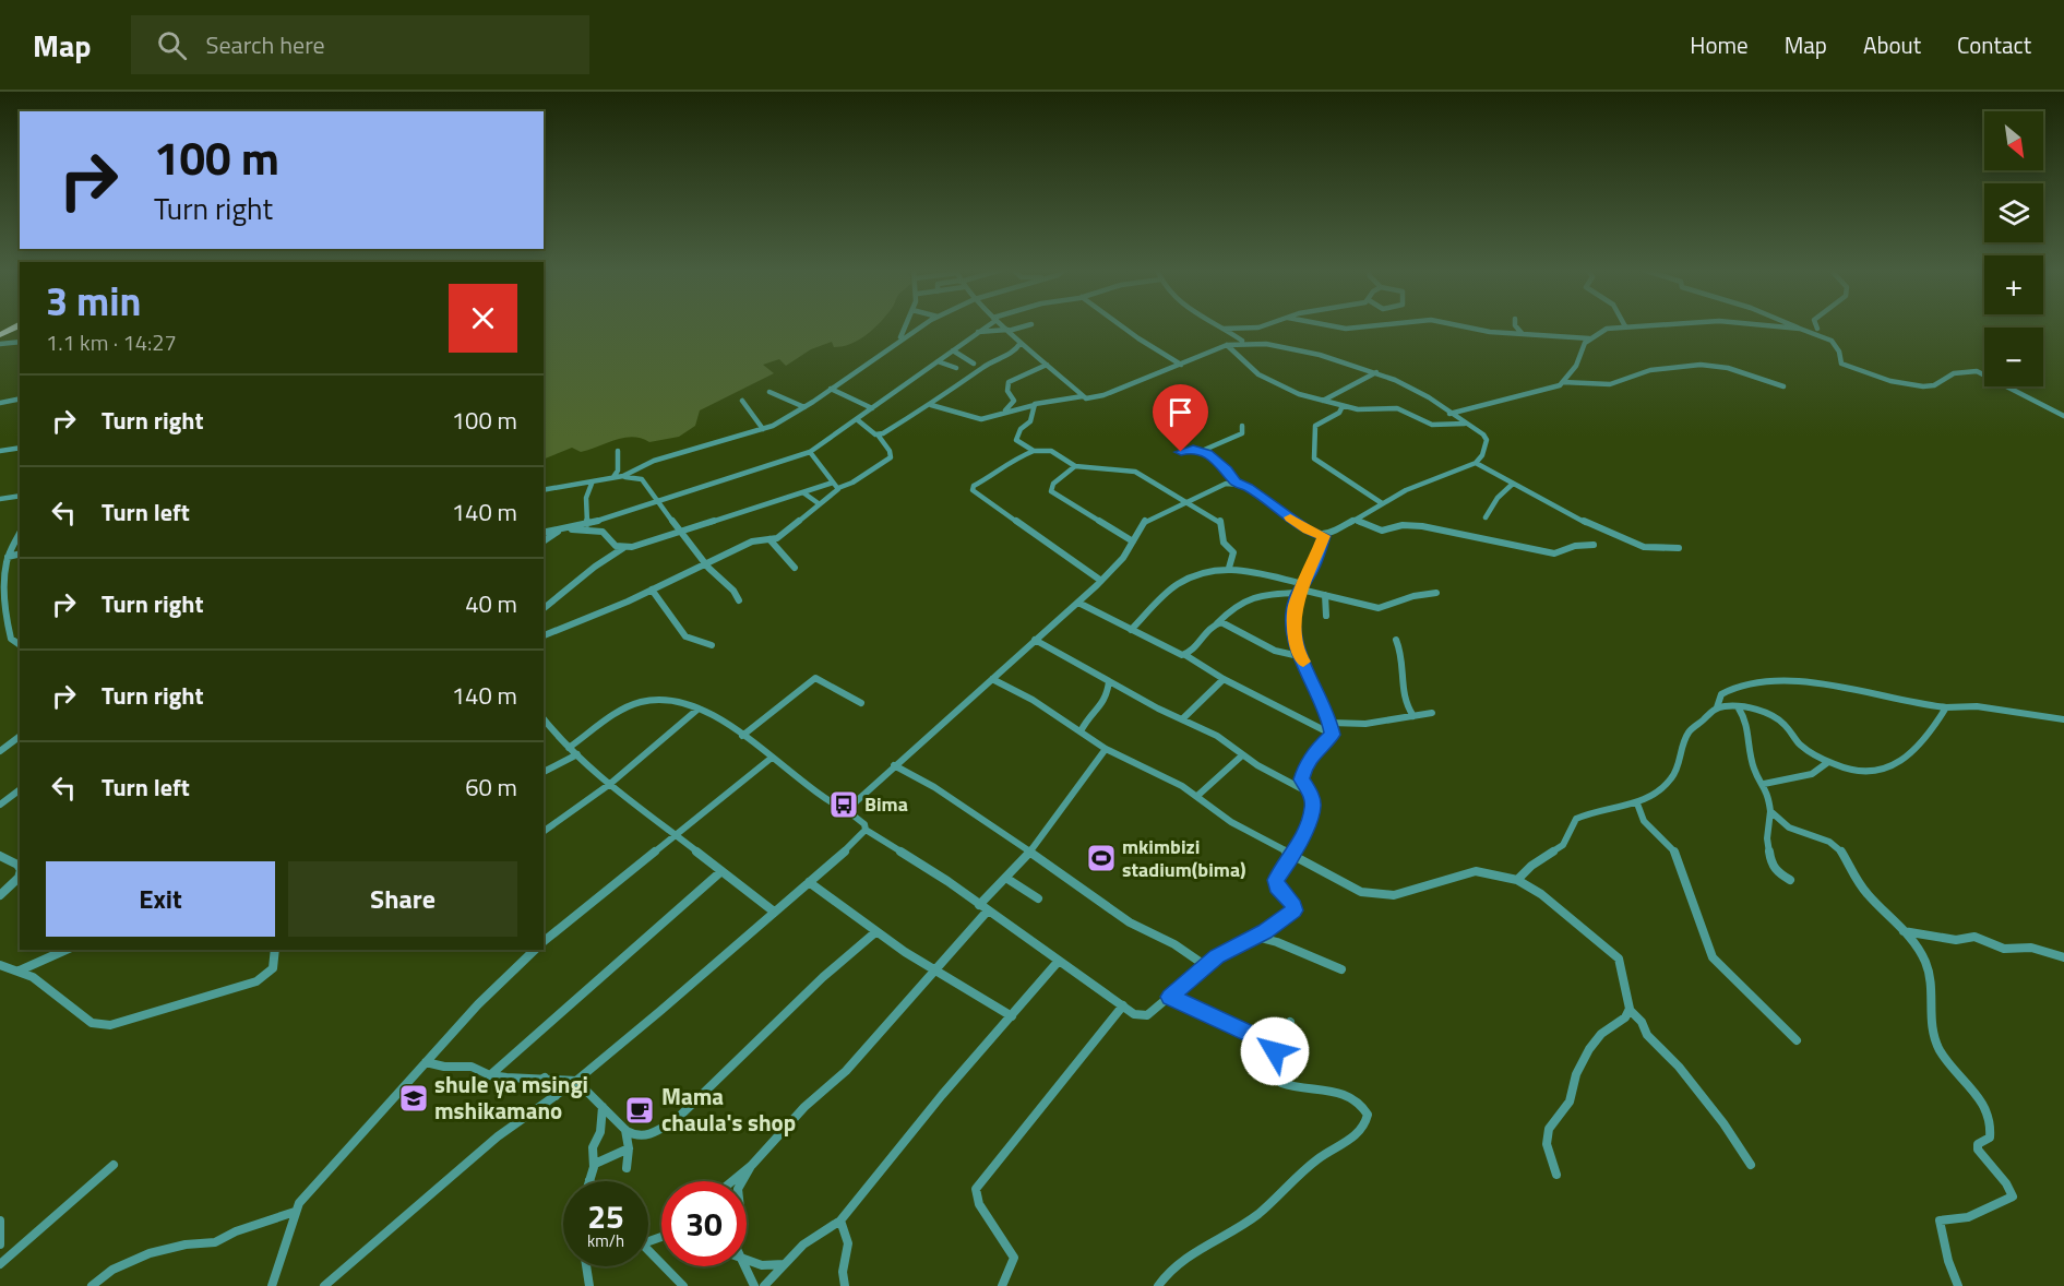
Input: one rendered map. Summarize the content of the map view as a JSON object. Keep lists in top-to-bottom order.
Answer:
{
  "places": {
    "bus stop": ["Bima"],
    "sports": ["mkimbizi stadium(bima)"],
    "school or university": ["shule ya msingi mshikamano"],
    "cafe": ["Mama chaula's shop"]
  },
  "north": "bottom right",
  "page": {
    "header": "Map",
    "search": "Search here",
    "nav": [
      "Home",
      "Map",
      "About",
      "Contact"
    ],
    "map_buttons": ["+", "−"],
    "turn": ["100 m", "Turn right"],
    "heading": ["3 min", "1.1 km · 14:27"],
    "list": [
      {
        "name": "Turn right",
        "value": "100 m"
      },
      {
        "name": "Turn left",
        "value": "140 m"
      },
      {
        "name": "Turn right",
        "value": "40 m"
      },
      {
        "name": "Turn right",
        "value": "140 m"
      },
      {
        "name": "Turn left",
        "value": "60 m"
      }
    ],
    "buttons": ["Exit", "Share"],
    "speed": "25 km/h",
    "limit": "30"
  }
}
